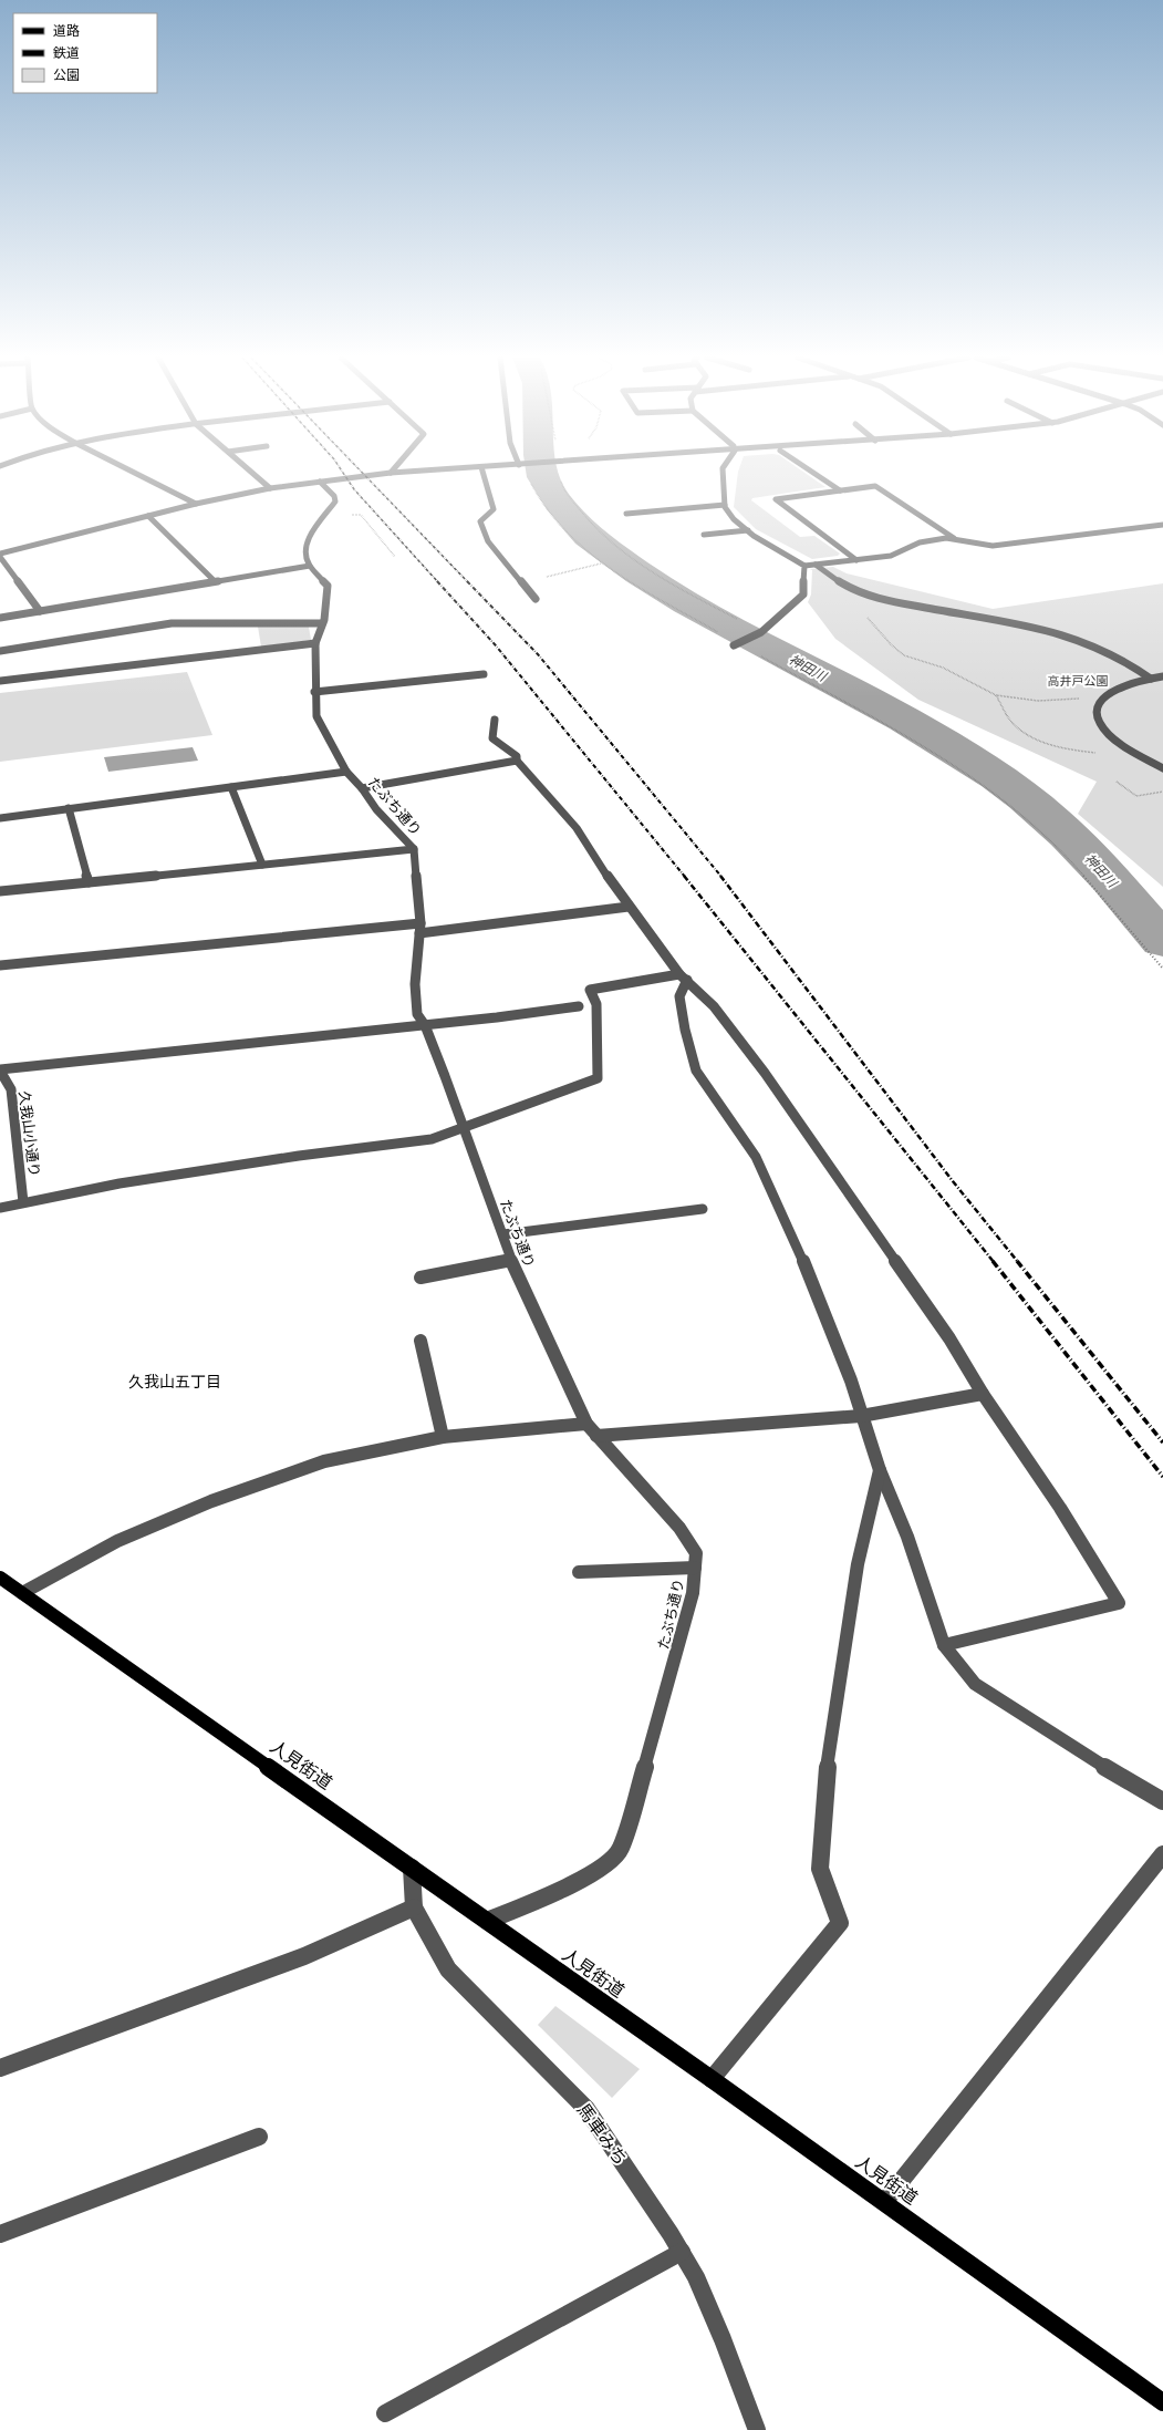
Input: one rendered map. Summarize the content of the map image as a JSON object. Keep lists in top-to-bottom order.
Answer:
{
  "streets": {
    "main road": ["人見街道"],
    "street": ["たぶち通り", "久我山小通り", "馬車みち"]
  },
  "crossings": [
    ["たぶち通り", "人見街道"],
    ["人見街道", "馬車みち"]
  ],
  "districts": ["久我山五丁目"],
  "water": ["神田川"],
  "parks": ["高井戸公園"],
  "legend": ["道路", "鉄道", "公園"]
}
